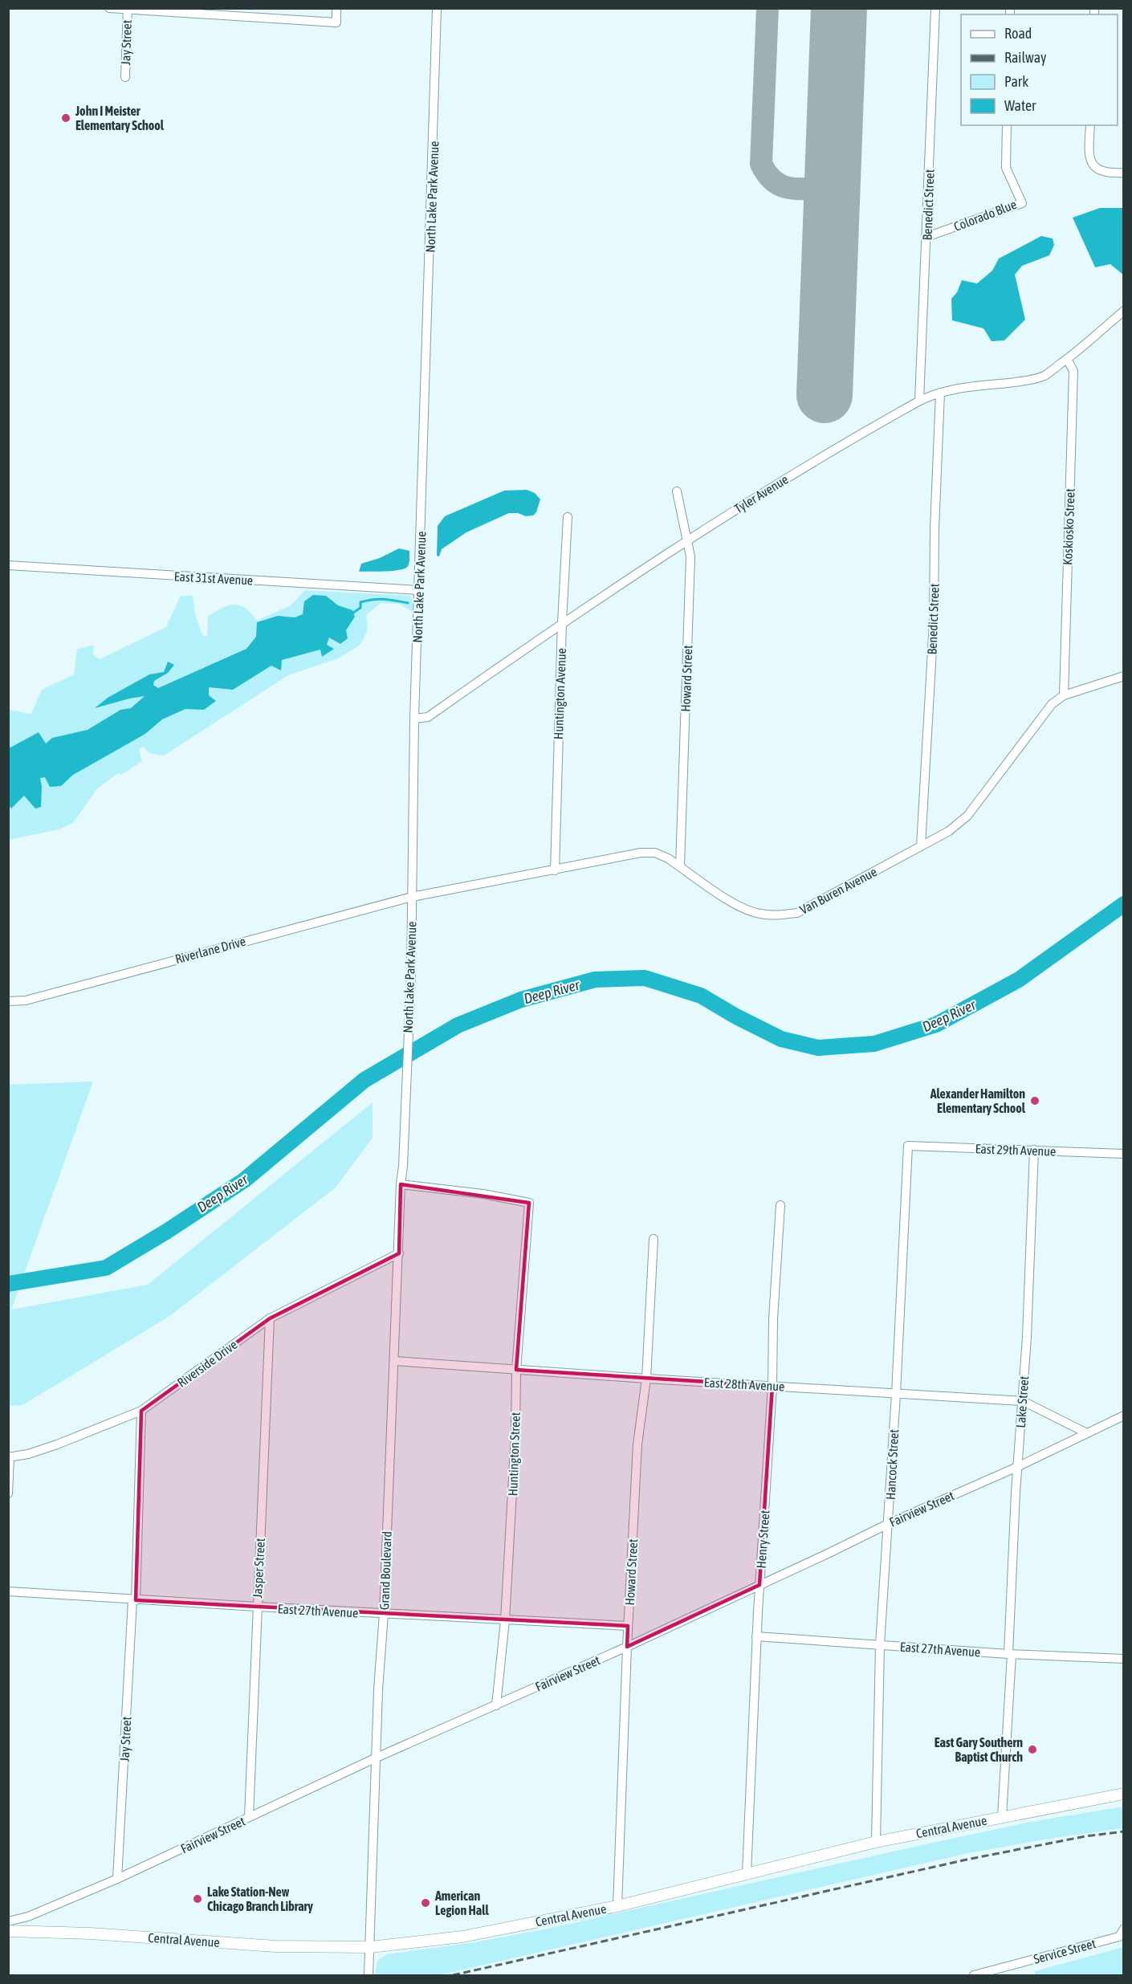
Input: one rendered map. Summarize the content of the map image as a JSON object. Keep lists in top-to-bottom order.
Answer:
{
  "streets": {
    "main road": ["Central Avenue"],
    "street": [
      "Jay Street",
      "North Lake Park Avenue",
      "Benedict Street",
      "Colorado Blue",
      "Tyler Avenue",
      "Koskiosko Street",
      "East 31st Avenue",
      "Howard Street",
      "Huntington Avenue",
      "Van Buren Avenue",
      "Riverlane Drive",
      "East 29th Avenue",
      "Riverside Drive",
      "East 28th Avenue",
      "Lake Street",
      "Huntington Street",
      "Hancock Street",
      "Fairview Street",
      "Henry Street",
      "Jasper Street",
      "Grand Boulevard",
      "East 27th Avenue",
      "Service Street"
    ]
  },
  "crossings": [
    ["Jay Street", "Riverside Drive"],
    ["Jay Street", "Fairview Street"],
    ["Jay Street", "East 27th Avenue"],
    ["North Lake Park Avenue", "Tyler Avenue"],
    ["North Lake Park Avenue", "East 31st Avenue"],
    ["North Lake Park Avenue", "Van Buren Avenue"],
    ["North Lake Park Avenue", "Riverlane Drive"],
    ["North Lake Park Avenue", "Grand Boulevard"],
    ["Benedict Street", "Colorado Blue"],
    ["Benedict Street", "Tyler Avenue"],
    ["Benedict Street", "Van Buren Avenue"],
    ["Tyler Avenue", "Koskiosko Street"],
    ["Tyler Avenue", "Howard Street"],
    ["Tyler Avenue", "Huntington Avenue"],
    ["Koskiosko Street", "Van Buren Avenue"],
    ["Howard Street", "Van Buren Avenue"],
    ["Howard Street", "East 28th Avenue"],
    ["Howard Street", "Fairview Street"],
    ["Howard Street", "East 27th Avenue"],
    ["Howard Street", "Central Avenue"],
    ["Huntington Avenue", "Van Buren Avenue"],
    ["Van Buren Avenue", "Riverlane Drive"],
    ["East 29th Avenue", "Lake Street"],
    ["East 29th Avenue", "Hancock Street"],
    ["Riverside Drive", "Jasper Street"],
    ["Riverside Drive", "Grand Boulevard"],
    ["East 28th Avenue", "Lake Street"],
    ["East 28th Avenue", "Huntington Street"],
    ["East 28th Avenue", "Hancock Street"],
    ["East 28th Avenue", "Fairview Street"],
    ["East 28th Avenue", "Henry Street"],
    ["East 28th Avenue", "Grand Boulevard"],
    ["Lake Street", "Fairview Street"],
    ["Lake Street", "East 27th Avenue"],
    ["Lake Street", "Central Avenue"],
    ["Huntington Street", "Fairview Street"],
    ["Huntington Street", "Grand Boulevard"],
    ["Huntington Street", "East 27th Avenue"],
    ["Hancock Street", "Fairview Street"],
    ["Hancock Street", "East 27th Avenue"],
    ["Hancock Street", "Central Avenue"],
    ["Fairview Street", "Henry Street"],
    ["Fairview Street", "Jasper Street"],
    ["Fairview Street", "Grand Boulevard"],
    ["Henry Street", "East 27th Avenue"],
    ["Henry Street", "Central Avenue"],
    ["Jasper Street", "East 27th Avenue"],
    ["Grand Boulevard", "East 27th Avenue"],
    ["Grand Boulevard", "Central Avenue"]
  ],
  "water": ["Deep River"],
  "places": [
    "John I Meister Elementary School",
    "Alexander Hamilton Elementary School",
    "East Gary Southern Baptist Church",
    "Lake Station-New Chicago Branch Library",
    "American Legion Hall"
  ],
  "legend": [
    "Road",
    "Railway",
    "Park",
    "Water"
  ]
}
